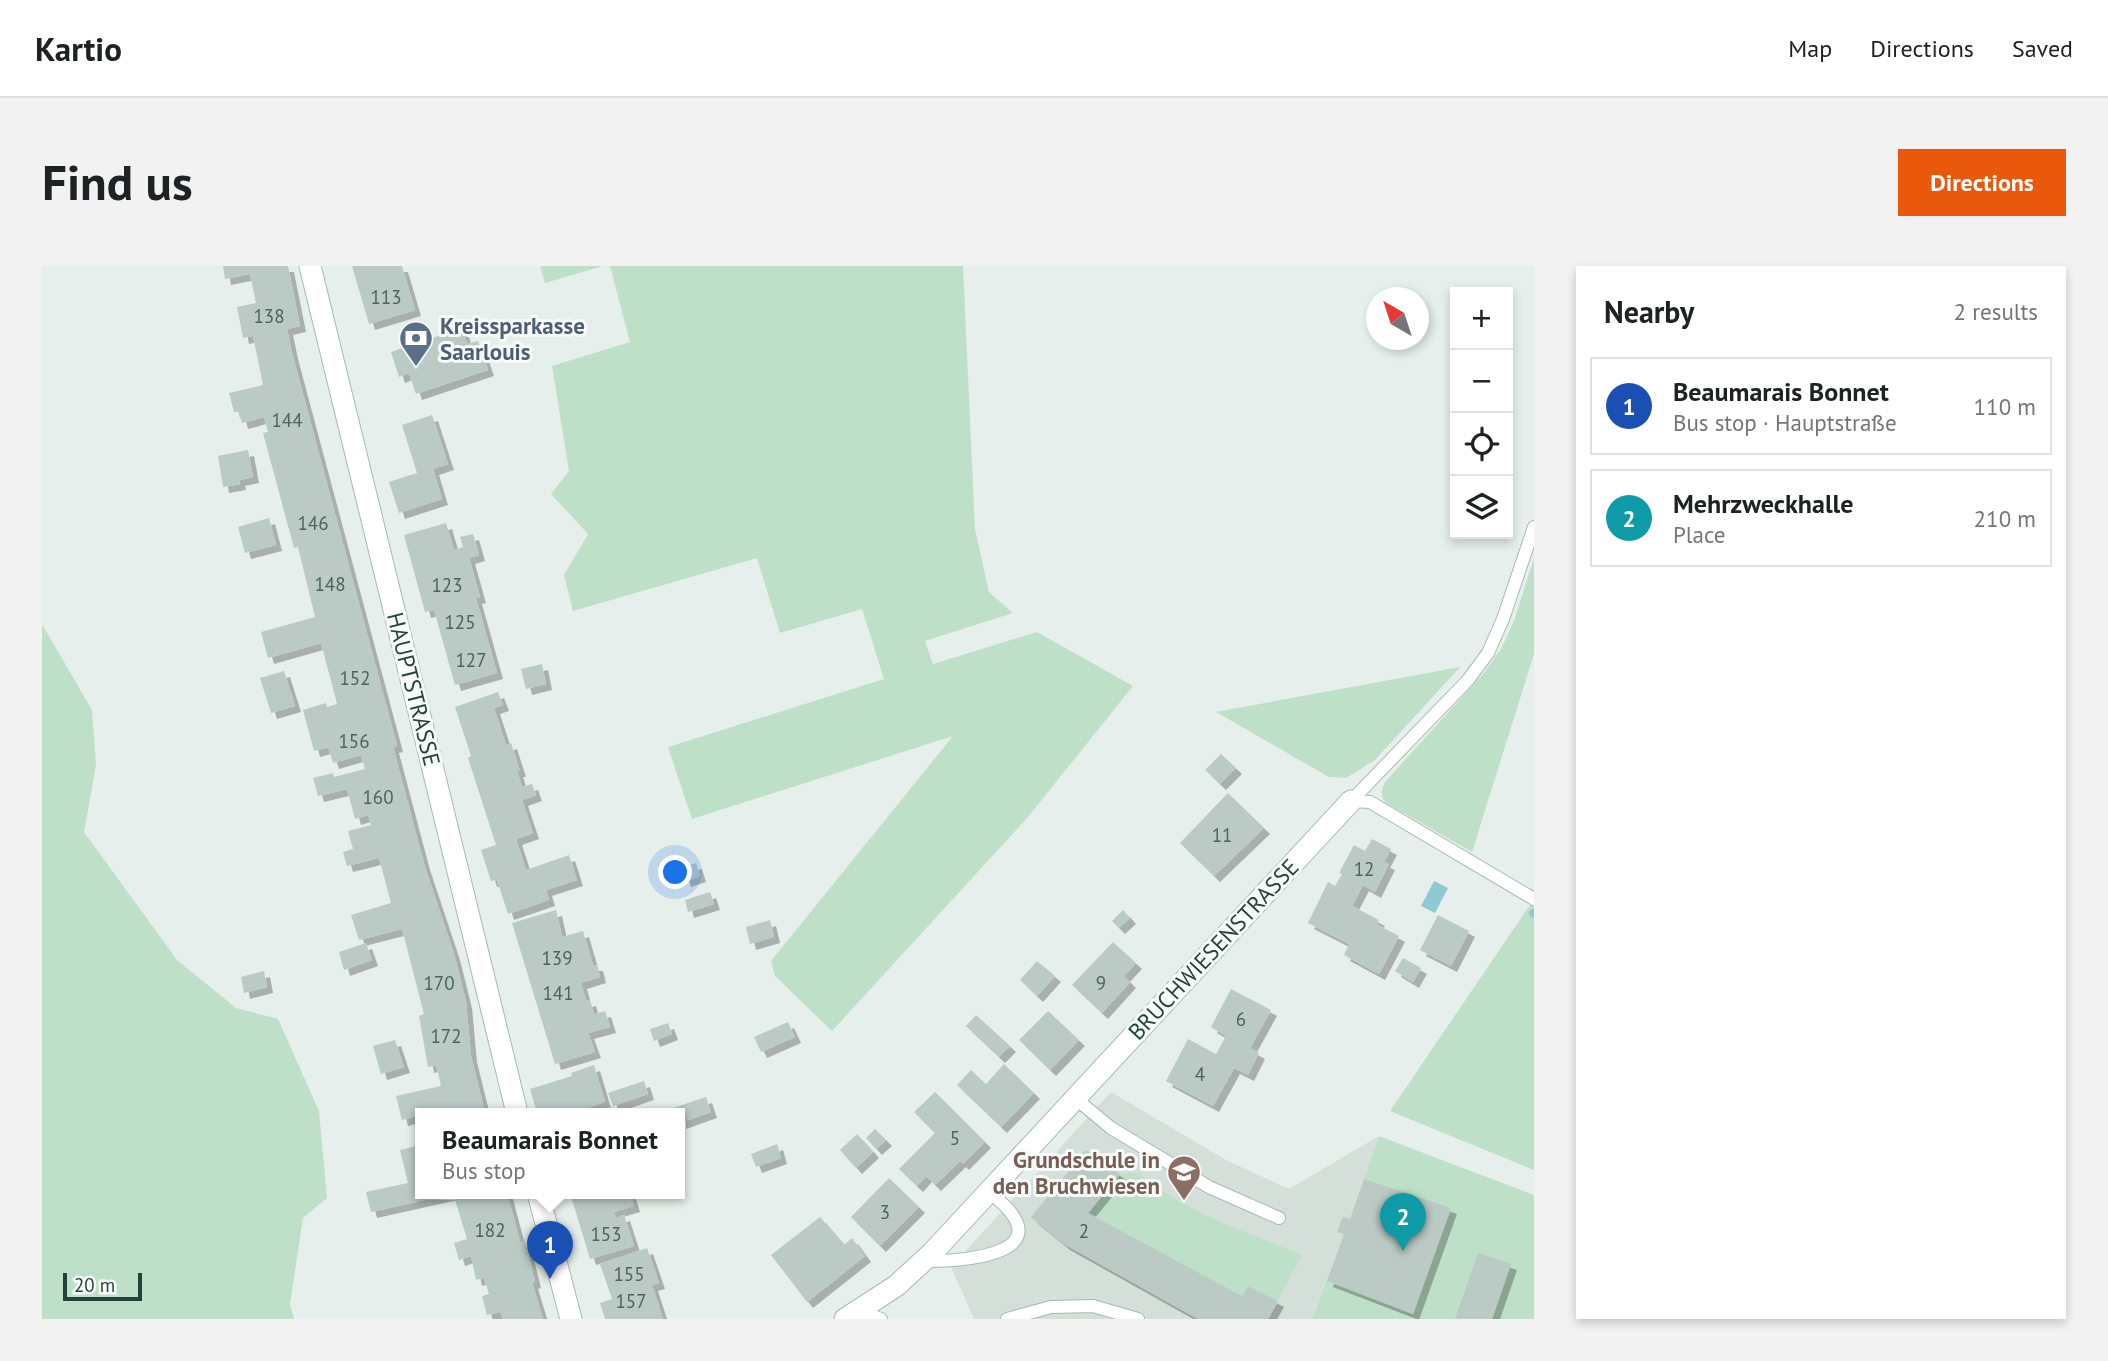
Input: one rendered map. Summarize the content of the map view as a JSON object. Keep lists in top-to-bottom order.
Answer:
{
  "streets": {
    "street": ["HAUPTSTRASSE", "BRUCHWIESENSTRASSE"]
  },
  "places": {
    "bank": ["Kreissparkasse Saarlouis"],
    "school or university": ["Grundschule in den Bruchwiesen"]
  },
  "house_numbers": [
    "113",
    "138",
    "144",
    "146",
    "148",
    "123",
    "125",
    "127",
    "152",
    "156",
    "160",
    "11",
    "12",
    "139",
    "170",
    "9",
    "141",
    "6",
    "172",
    "4",
    "5",
    "3",
    "182",
    "2",
    "153",
    "155",
    "157"
  ],
  "scale_bar": "20 m",
  "north": "top left",
  "page": {
    "header": "Kartio",
    "nav": ["Map", "Directions", "Saved"],
    "buttons": "Directions",
    "title": "Find us",
    "heading": ["Nearby", "2 results"],
    "map_buttons": ["+", "−"],
    "list": [
      {
        "mark": "1",
        "name": "Beaumarais Bonnet",
        "note": "Bus stop · Hauptstraße",
        "value": "110 m"
      },
      {
        "mark": "2",
        "name": "Mehrzweckhalle",
        "note": "Place",
        "value": "210 m"
      }
    ],
    "popup": ["Beaumarais Bonnet", "Bus stop"],
    "pins": ["2", "1"],
    "scale": "20 m"
  }
}
